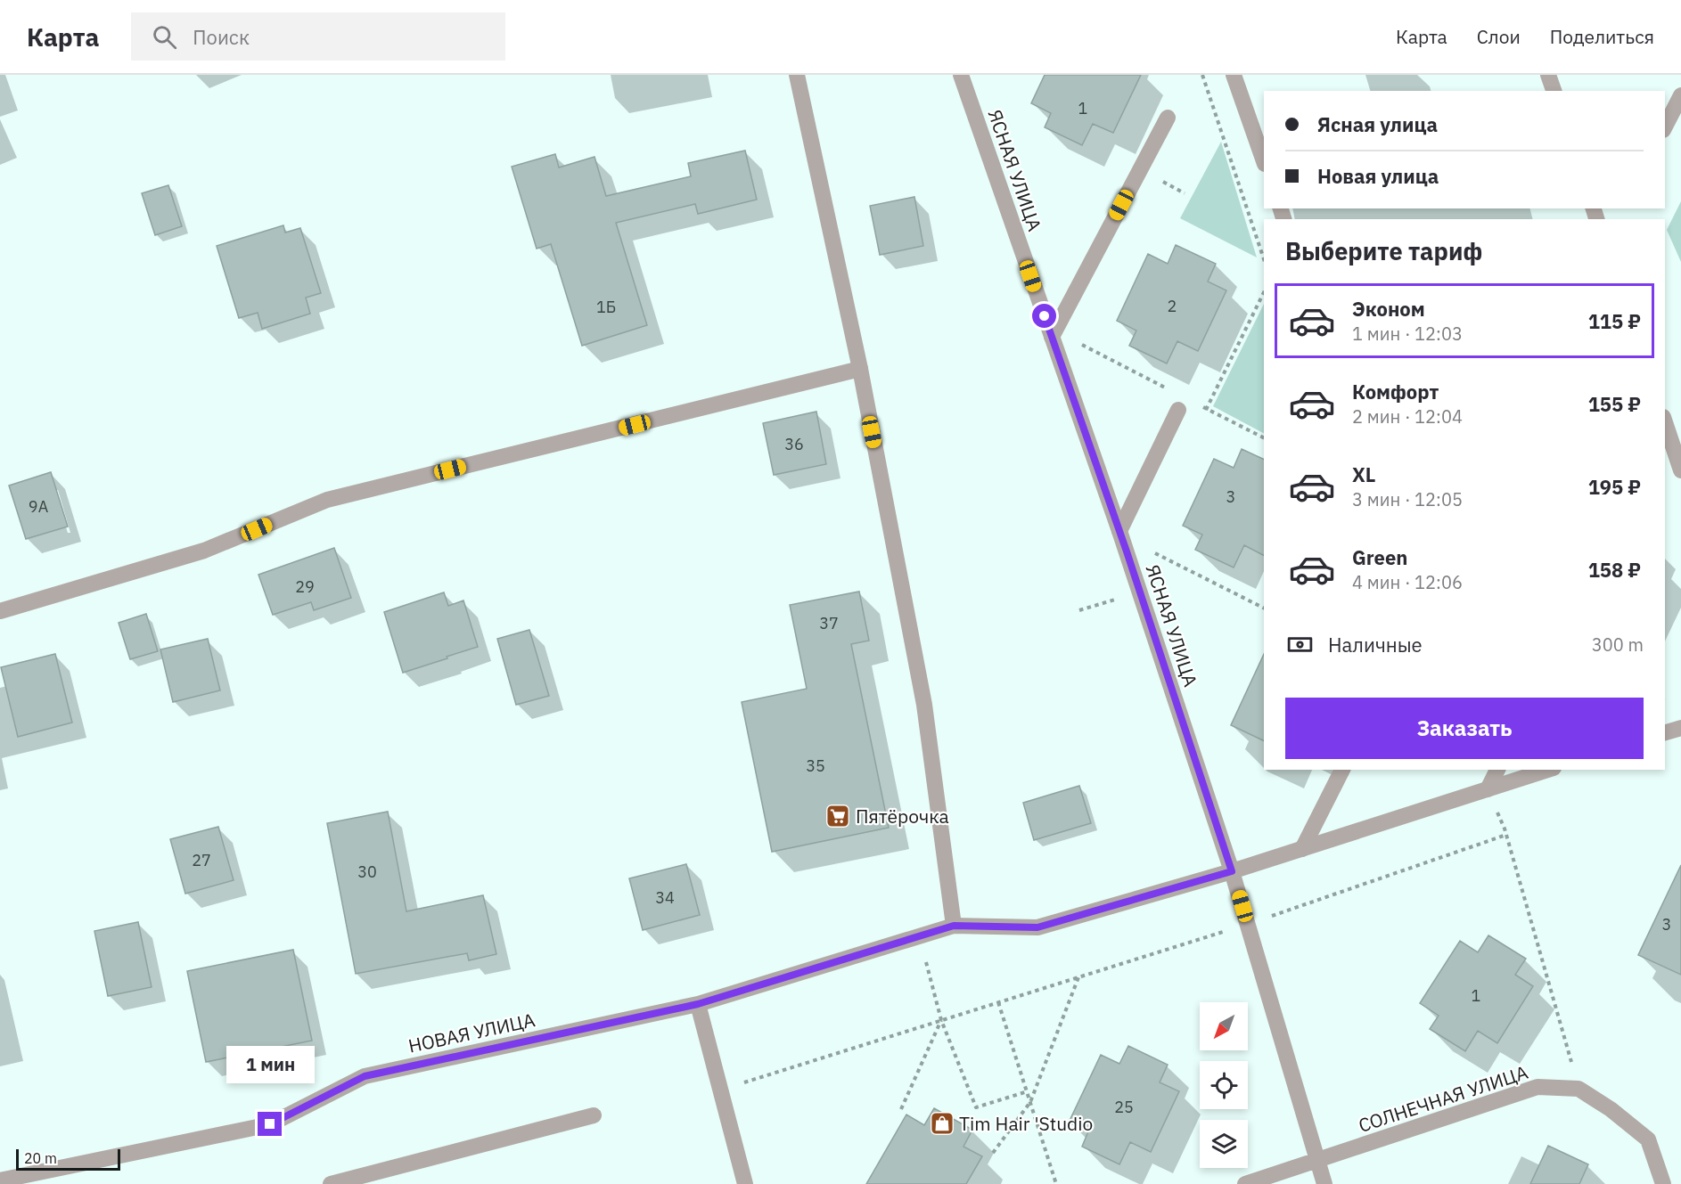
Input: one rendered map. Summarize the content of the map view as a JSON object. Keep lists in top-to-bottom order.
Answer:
{
  "streets": {
    "street": ["ЯСНАЯ УЛИЦА", "НОВАЯ УЛИЦА", "СОЛНЕЧНАЯ УЛИЦА"]
  },
  "crossings": [
    ["ЯСНАЯ УЛИЦА", "НОВАЯ УЛИЦА"]
  ],
  "places": {
    "supermarket": ["Пятёрочка"],
    "shop": ["Tim Hair 'Studio"]
  },
  "house_numbers": [
    "1",
    "2",
    "1Б",
    "36",
    "3",
    "9А",
    "29",
    "37",
    "35",
    "27",
    "30",
    "34",
    "3",
    "1",
    "25"
  ],
  "scale_bar": "20 m",
  "north": "bottom left",
  "page": {
    "header": "Карта",
    "search": "Поиск",
    "nav": ["Карта", "Слои", "Поделиться"],
    "banner": ["Ясная улица", "Новая улица"],
    "heading": "Выберите тариф",
    "list": [
      {
        "name": "Эконом",
        "note": "1 мин · 12:03",
        "value": "115 ₽"
      },
      {
        "name": "Комфорт",
        "note": "2 мин · 12:04",
        "value": "155 ₽"
      },
      {
        "name": "XL",
        "note": "3 мин · 12:05",
        "value": "195 ₽"
      },
      {
        "name": "Green",
        "note": "4 мин · 12:06",
        "value": "158 ₽"
      }
    ],
    "pay": ["Наличные", "300 m"],
    "buttons": "Заказать",
    "bubble": "1 мин",
    "scale": "20 m"
  }
}
